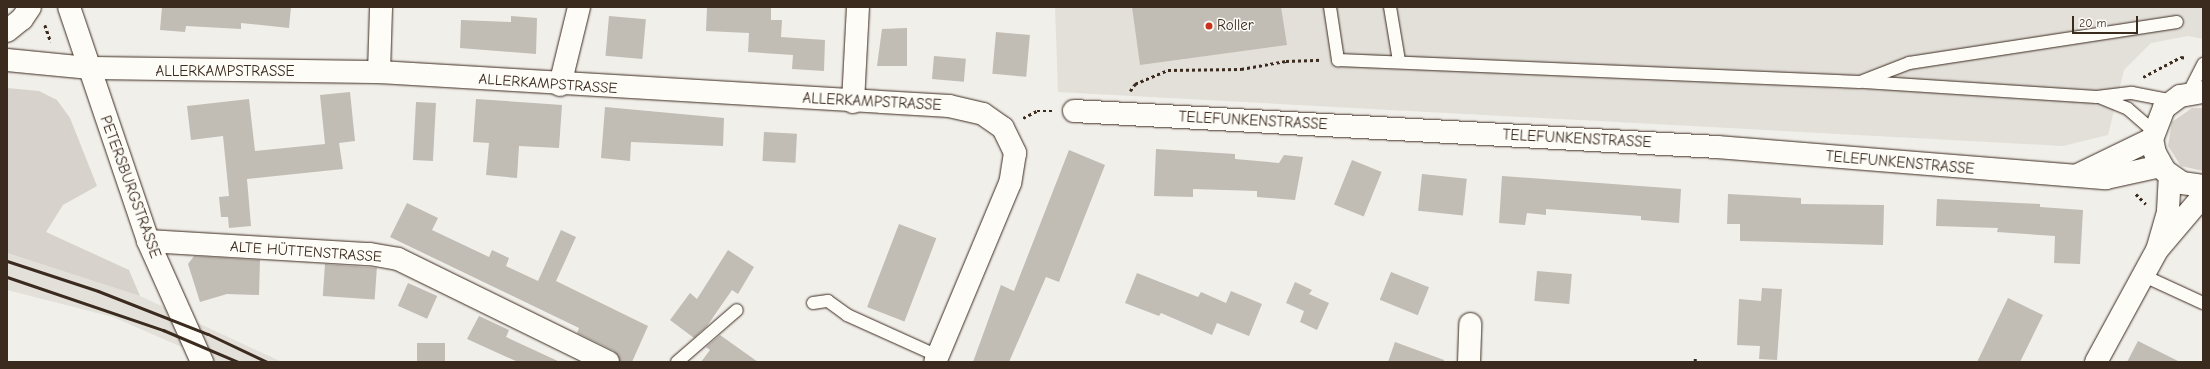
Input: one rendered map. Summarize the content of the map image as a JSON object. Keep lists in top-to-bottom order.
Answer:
{
  "streets": {
    "street": [
      "ALLERKAMPSTRASSE",
      "TELEFUNKENSTRASSE",
      "PETERSBURGSTRASSE",
      "ALTE HÜTTENSTRASSE"
    ]
  },
  "crossings": [
    ["ALLERKAMPSTRASSE", "PETERSBURGSTRASSE"],
    ["PETERSBURGSTRASSE", "ALTE HÜTTENSTRASSE"]
  ],
  "places": ["Roller"],
  "scale_bar": "20 m"
}
